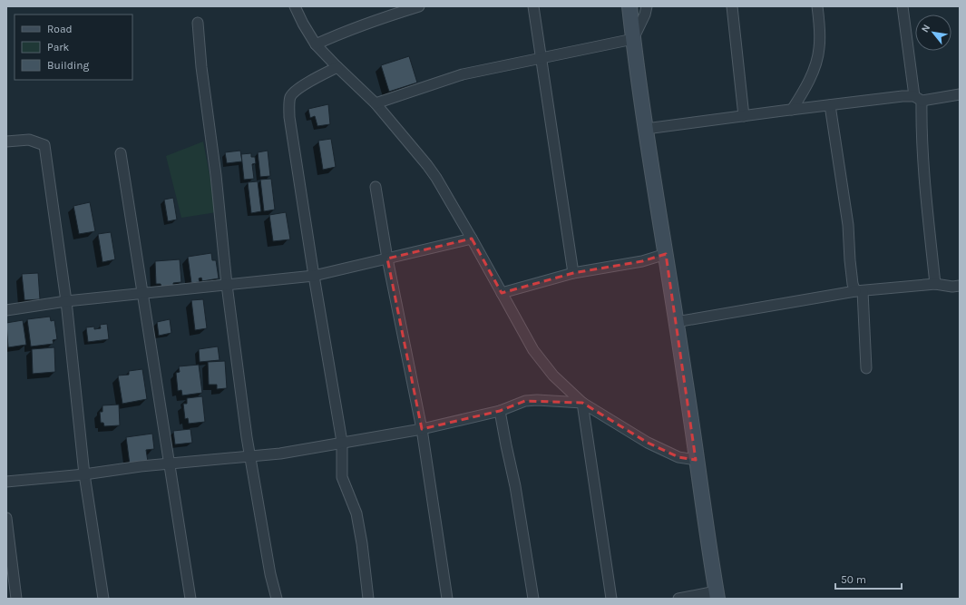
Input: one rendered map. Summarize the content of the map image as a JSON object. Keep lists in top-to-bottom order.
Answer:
{
  "legend": ["Road", "Park", "Building"],
  "scale_bar": "50 m",
  "north": "top left"
}
